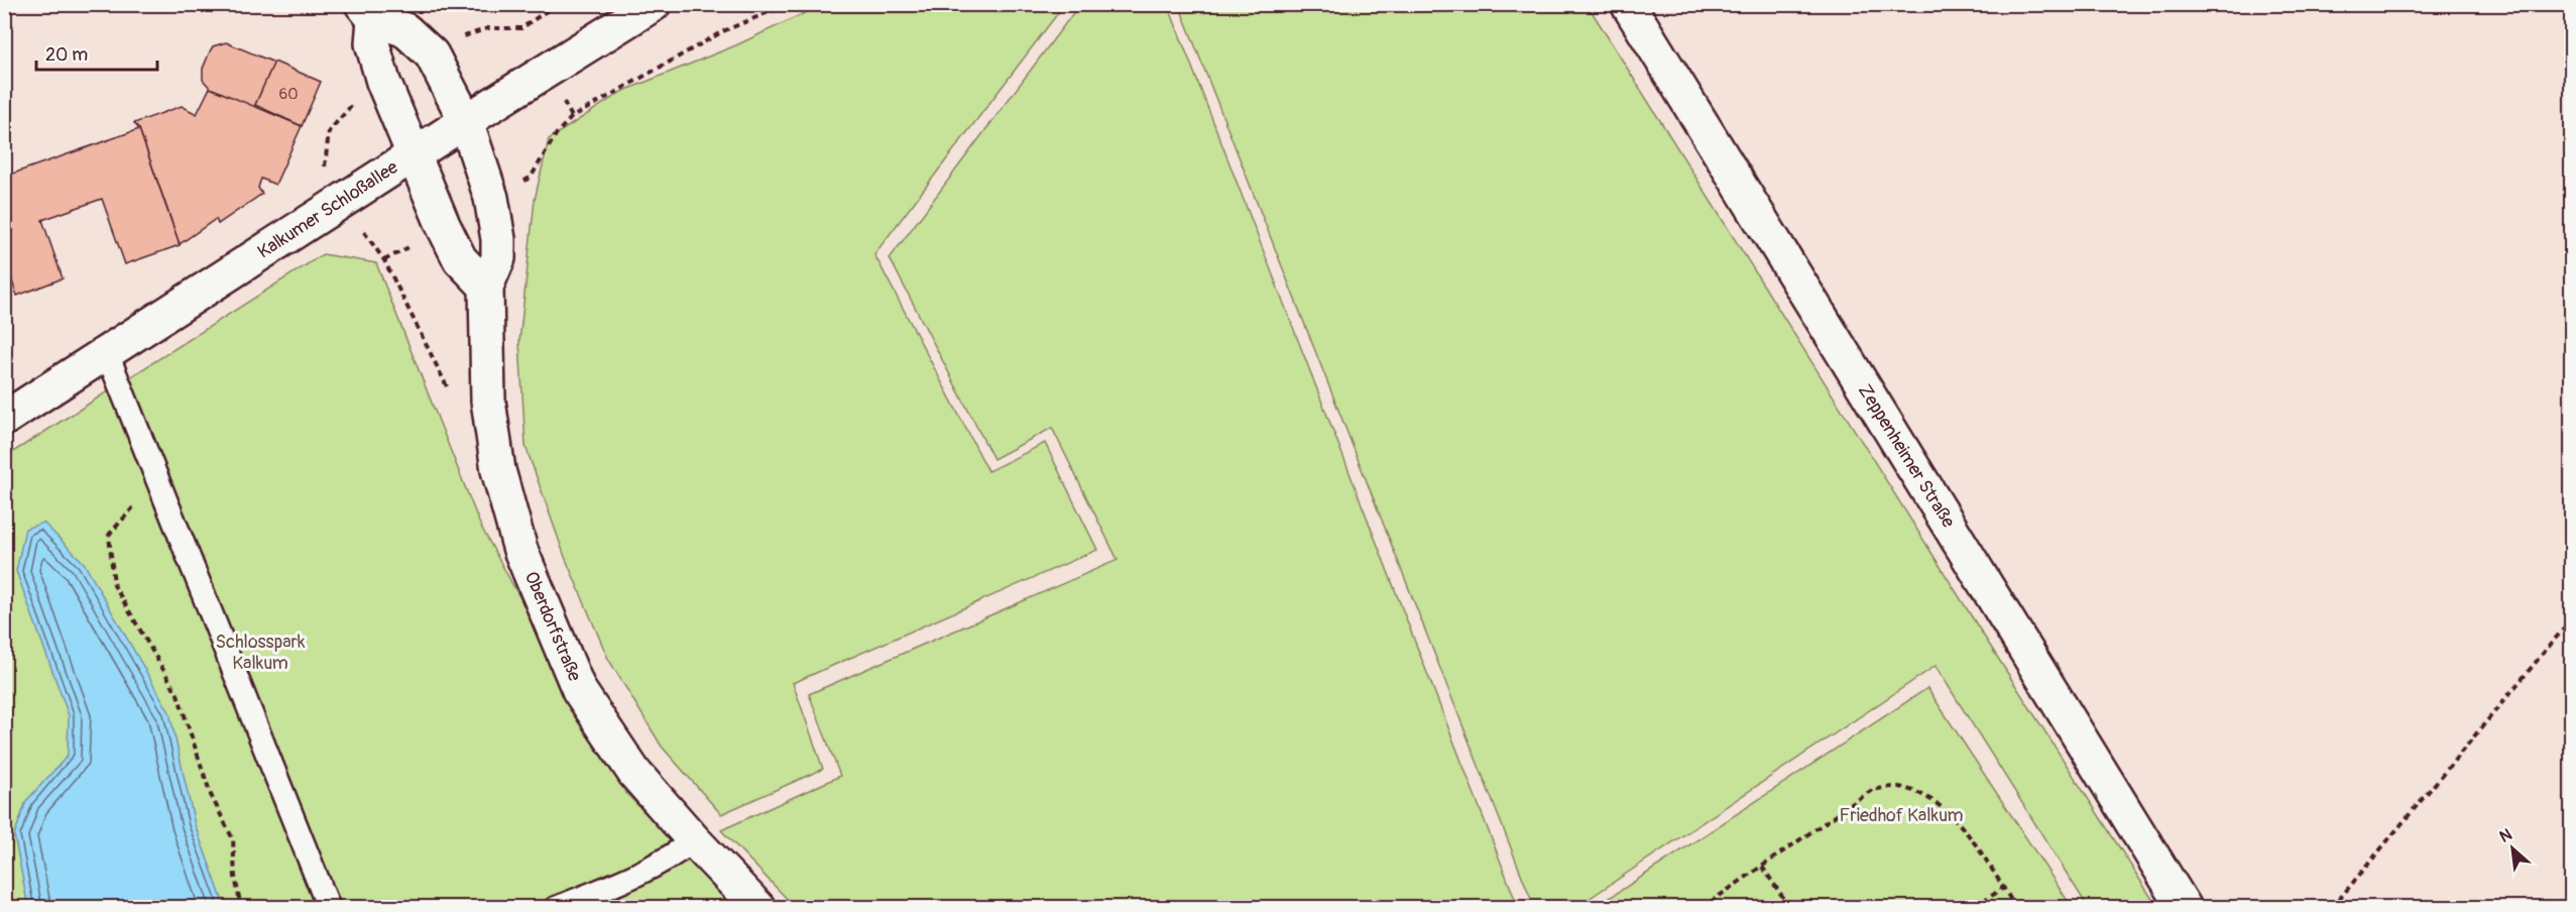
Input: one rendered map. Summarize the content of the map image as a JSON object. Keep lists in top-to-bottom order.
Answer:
{
  "streets": {
    "street": ["Kalkumer Schloßallee", "Zeppenheimer Straße", "Oberdorfstraße"]
  },
  "crossings": [
    ["Kalkumer Schloßallee", "Oberdorfstraße"]
  ],
  "parks": ["Schlosspark Kalkum", "Friedhof Kalkum"],
  "house_numbers": ["60"],
  "scale_bar": "20 m",
  "north": "top left"
}
